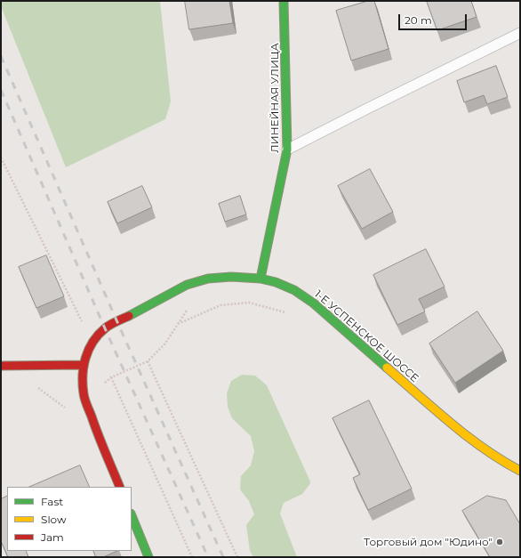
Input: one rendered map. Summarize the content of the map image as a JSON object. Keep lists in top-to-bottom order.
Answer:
{
  "streets": {
    "main road": ["ЛИНЕЙНАЯ УЛИЦА", "1-Е УСПЕНСКОЕ ШОССЕ"]
  },
  "crossings": [
    ["ЛИНЕЙНАЯ УЛИЦА", "1-Е УСПЕНСКОЕ ШОССЕ"]
  ],
  "places": ["Торговый дом \"Юдино\""],
  "legend": ["Fast", "Slow", "Jam"],
  "scale_bar": "20 m"
}
